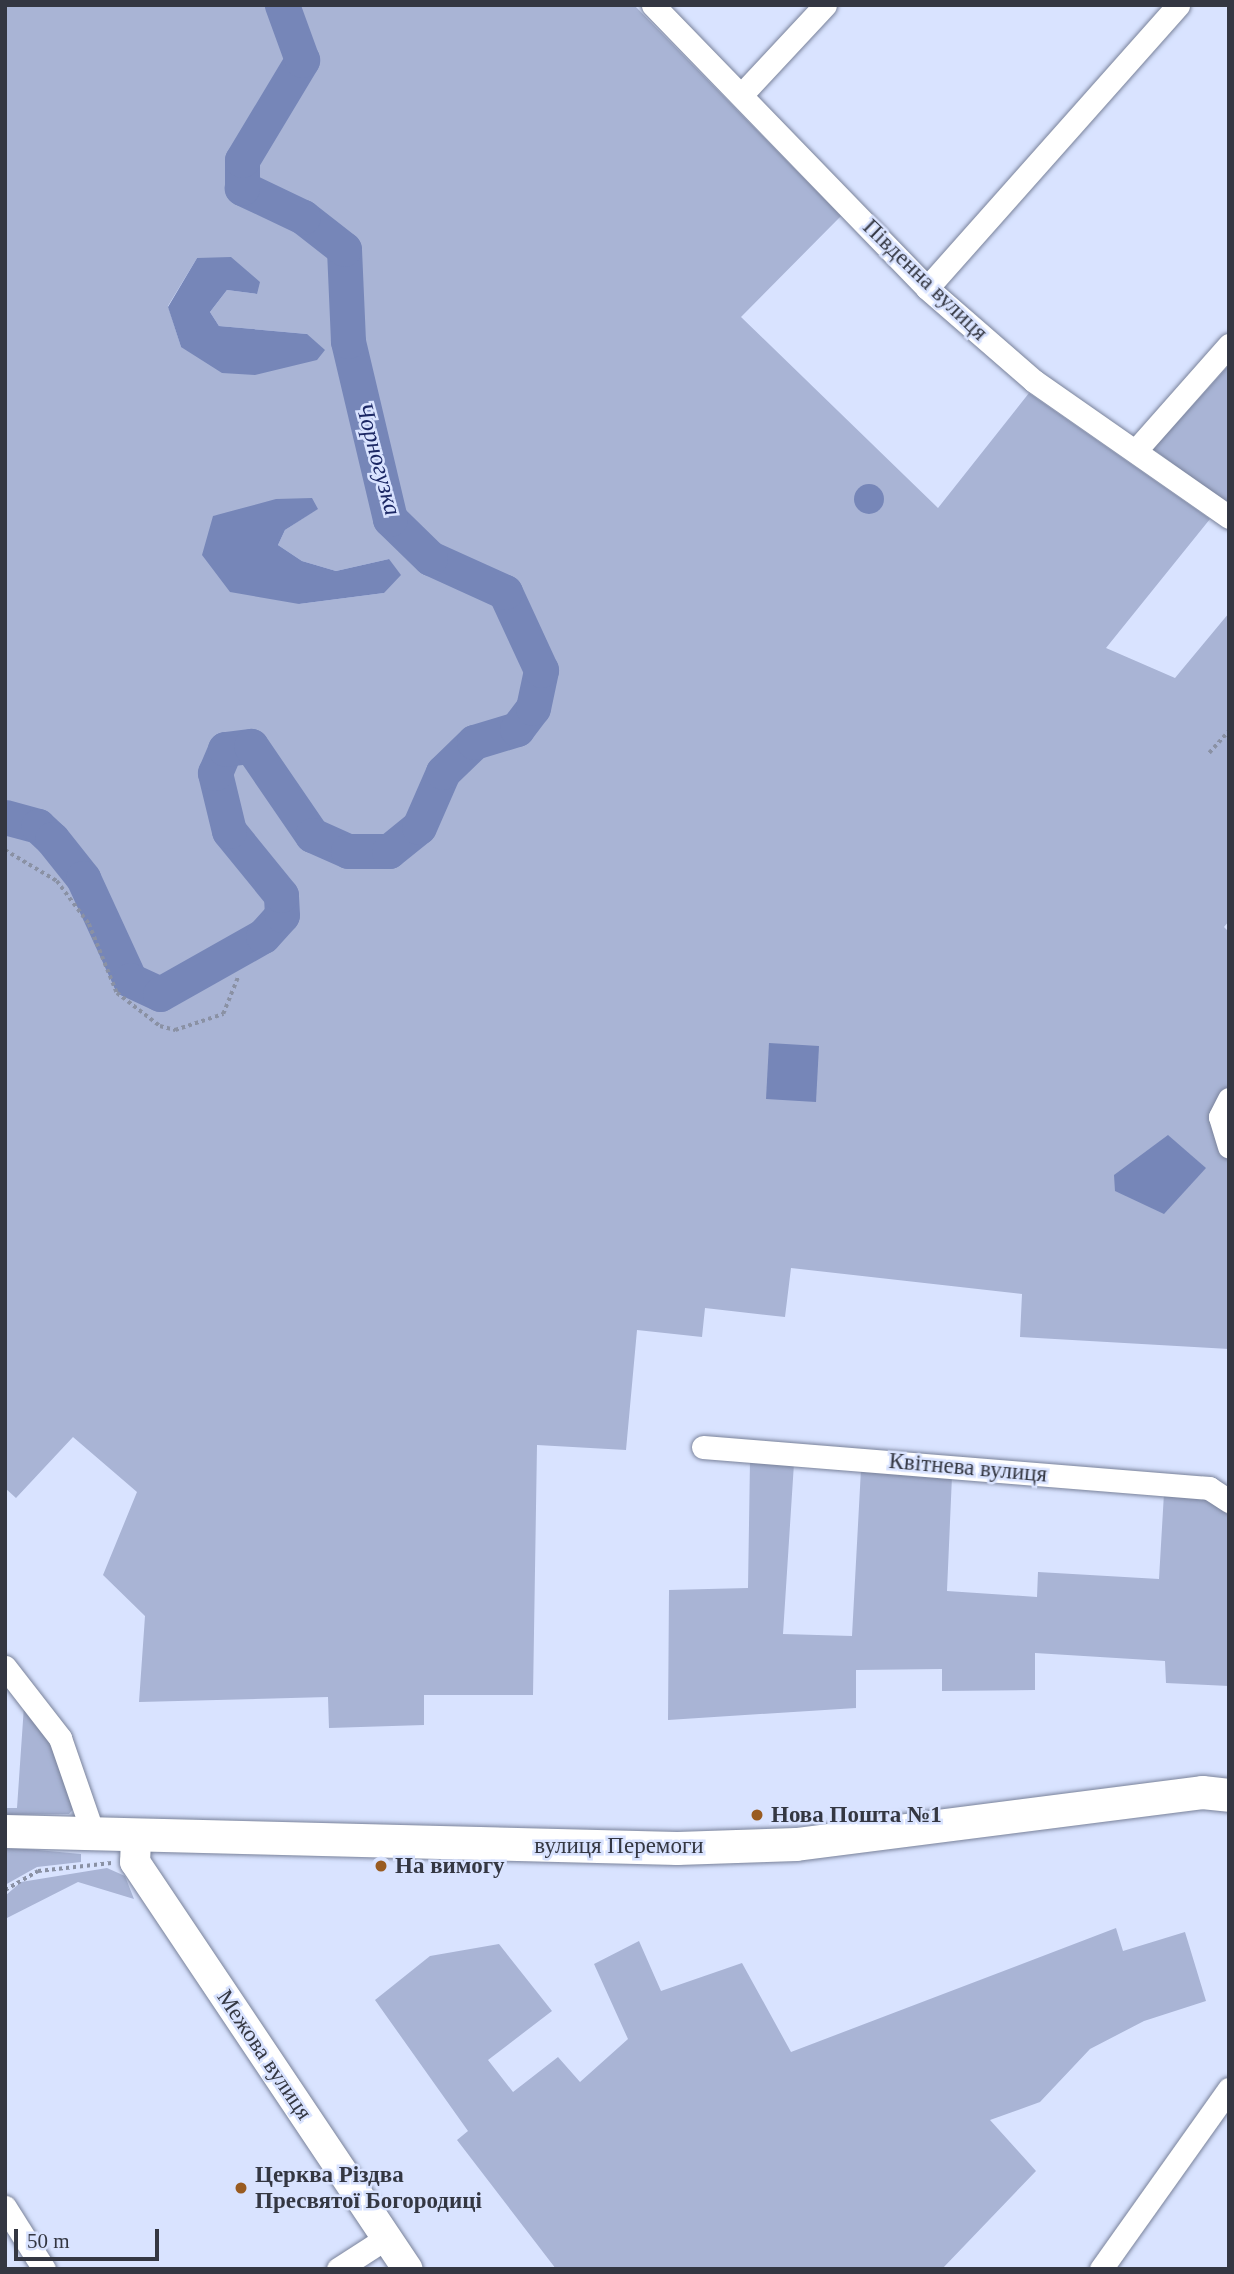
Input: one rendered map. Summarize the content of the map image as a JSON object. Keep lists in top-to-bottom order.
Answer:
{
  "streets": {
    "main road": ["вулиця Перемоги"],
    "street": ["Південна вулиця", "Квітнева вулиця", "Межова вулиця"]
  },
  "crossings": [
    ["вулиця Перемоги", "Межова вулиця"]
  ],
  "water": ["Чорногузка"],
  "places": ["Нова Пошта №1", "На вимогу", "Церква Різдва Пресвятої Богородиці"],
  "scale_bar": "50 m"
}
